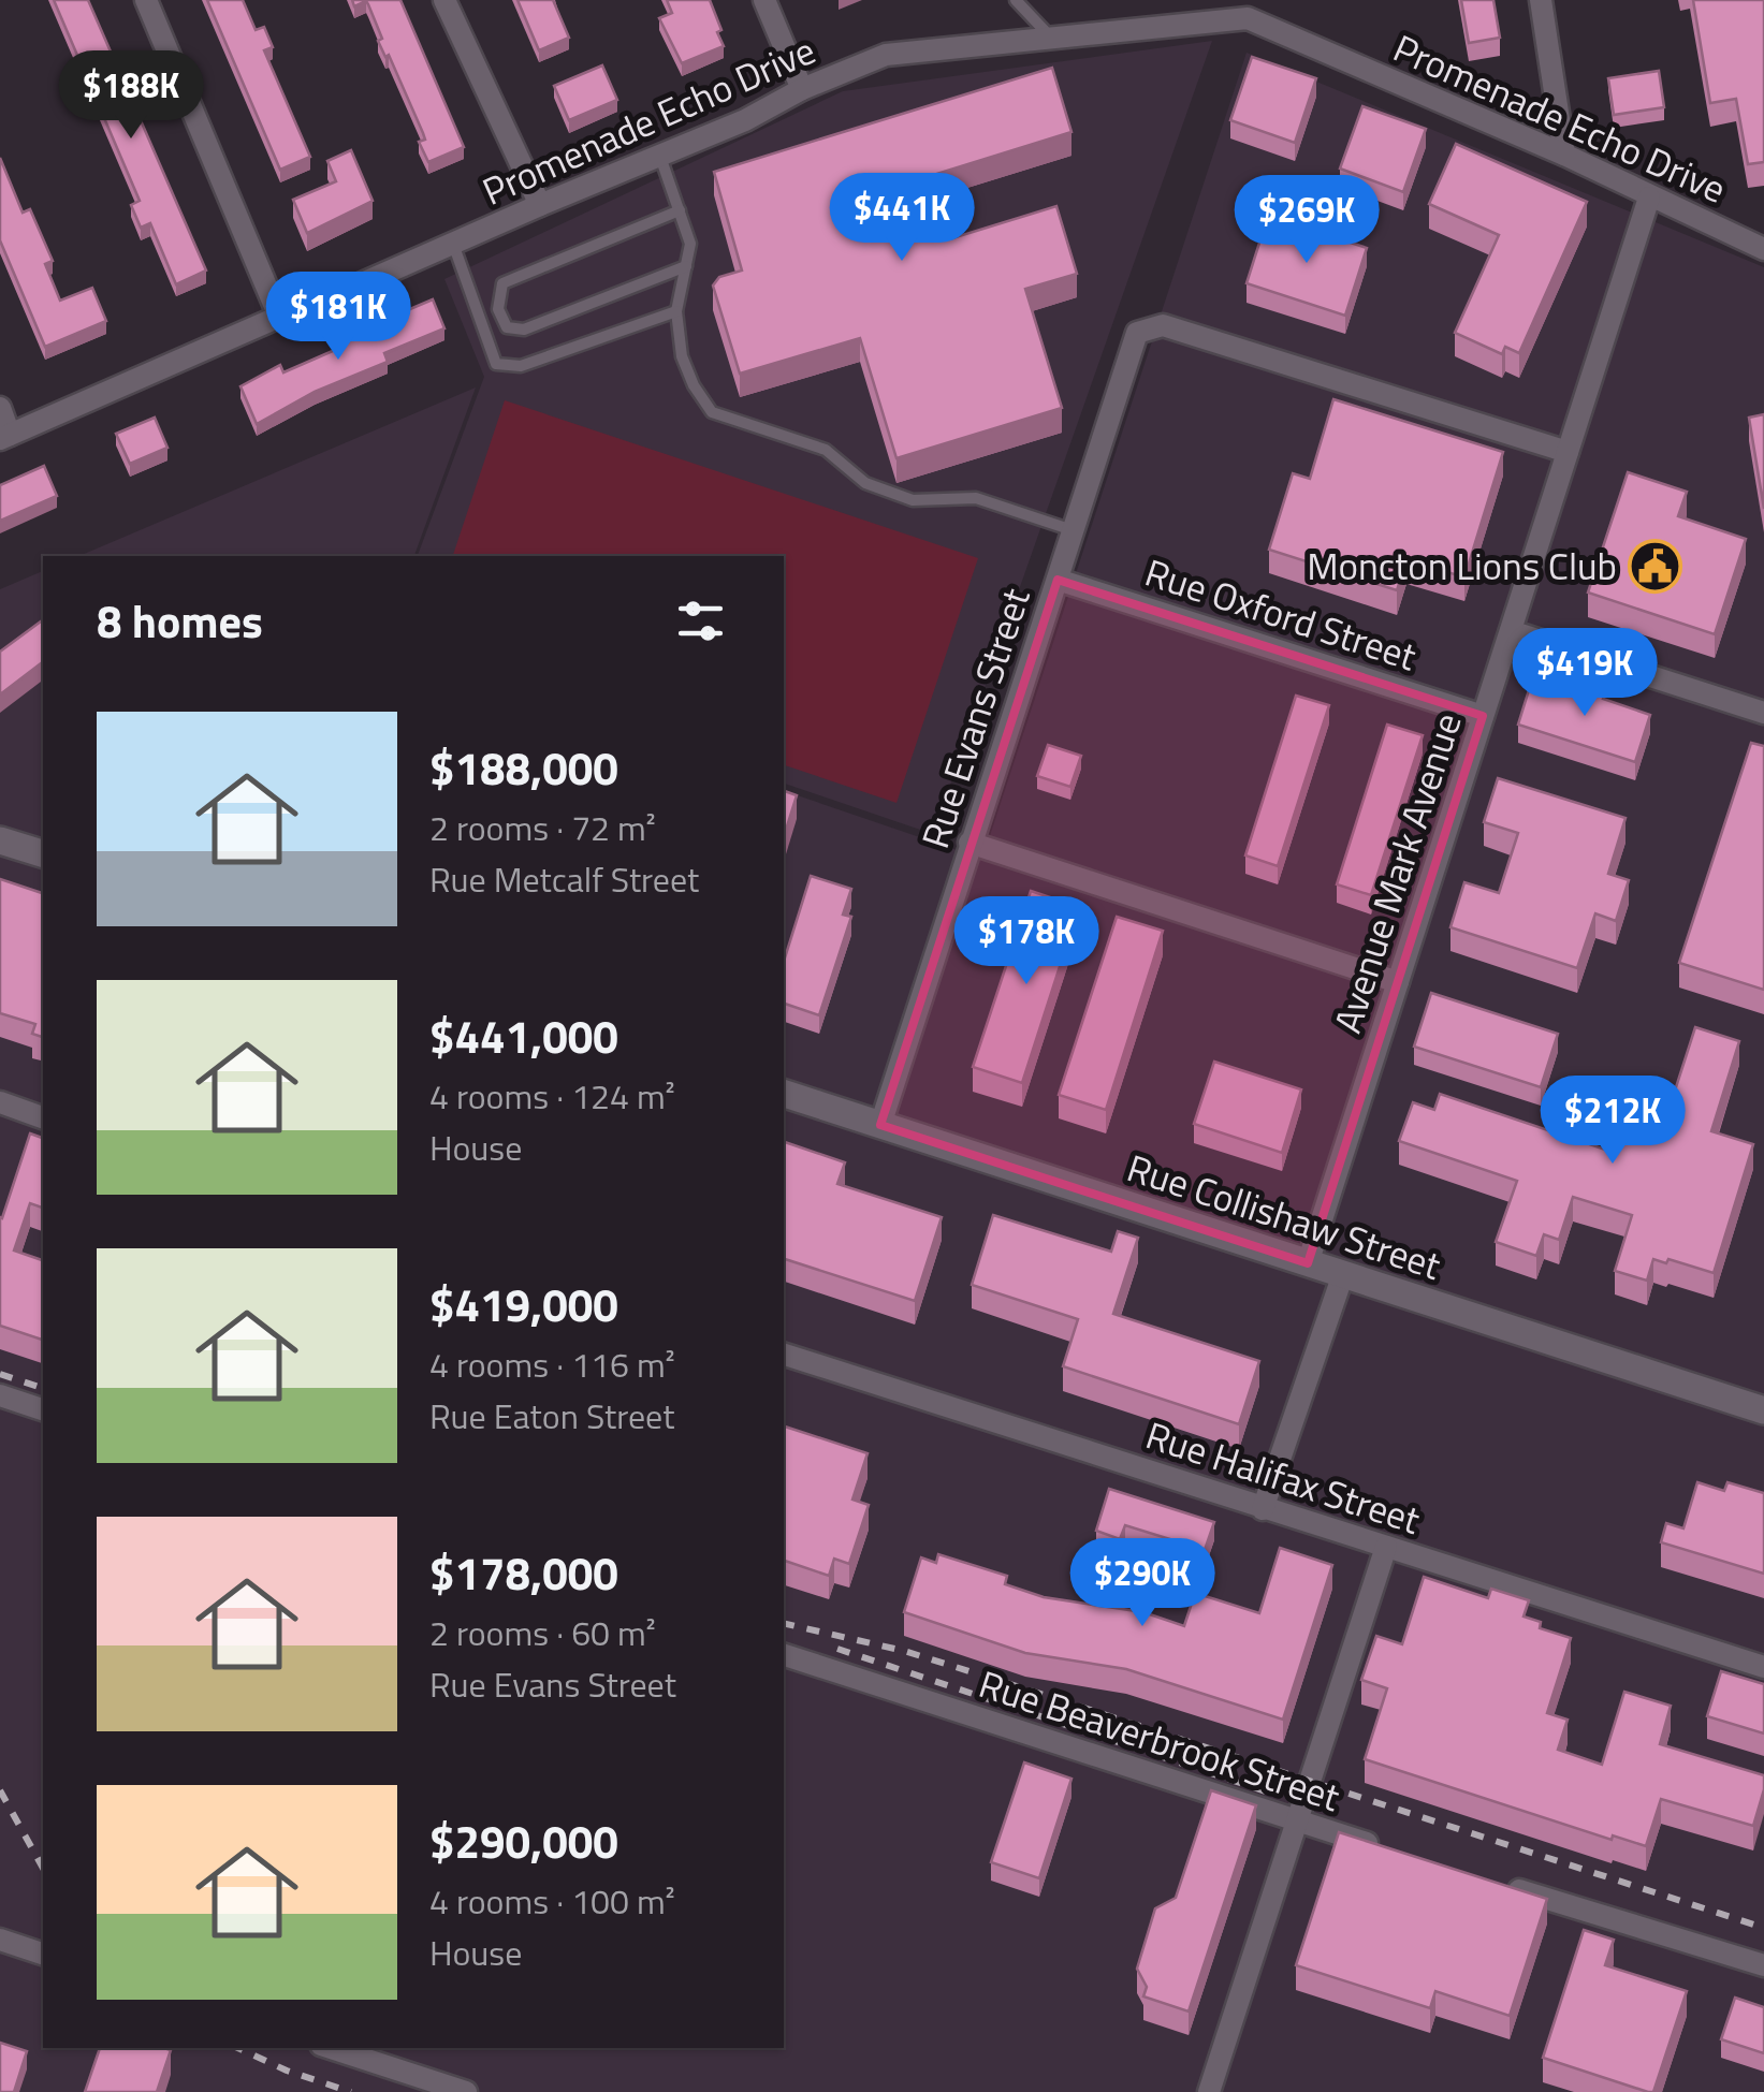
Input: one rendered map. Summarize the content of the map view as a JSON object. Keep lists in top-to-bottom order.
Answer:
{
  "streets": {
    "street": [
      "Promenade Echo Drive",
      "Rue Oxford Street",
      "Rue Evans Street",
      "Avenue Mark Avenue",
      "Rue Collishaw Street",
      "Rue Halifax Street",
      "Rue Beaverbrook Street"
    ]
  },
  "crossings": [
    ["Promenade Echo Drive", "Avenue Mark Avenue"],
    ["Rue Oxford Street", "Rue Evans Street"],
    ["Rue Oxford Street", "Avenue Mark Avenue"],
    ["Rue Evans Street", "Avenue Mark Avenue"],
    ["Rue Evans Street", "Rue Collishaw Street"],
    ["Avenue Mark Avenue", "Rue Collishaw Street"]
  ],
  "places": {
    "public building": ["Moncton Lions Club"]
  },
  "page": {
    "price": [
      "$188K",
      "$441K",
      "$269K",
      "$181K",
      "$419K",
      "$178K",
      "$212K",
      "$290K"
    ],
    "heading": "8 homes",
    "list": [
      {
        "name": "$188,000",
        "note": "2 rooms · 72 m² · Rue Metcalf Street"
      },
      {
        "name": "$441,000",
        "note": "4 rooms · 124 m² · House"
      },
      {
        "name": "$419,000",
        "note": "4 rooms · 116 m² · Rue Eaton Street"
      },
      {
        "name": "$178,000",
        "note": "2 rooms · 60 m² · Rue Evans Street"
      },
      {
        "name": "$290,000",
        "note": "4 rooms · 100 m² · House"
      }
    ]
  }
}
